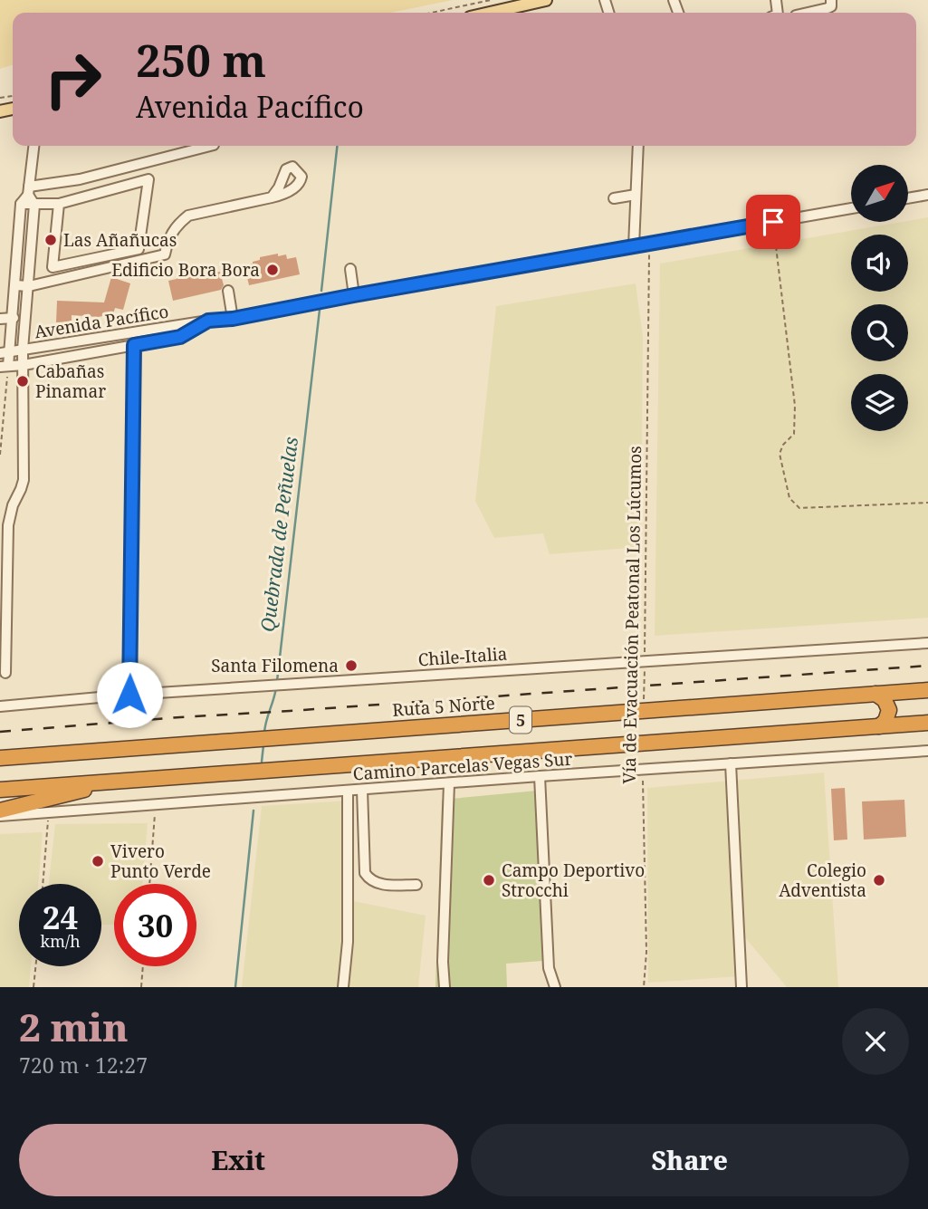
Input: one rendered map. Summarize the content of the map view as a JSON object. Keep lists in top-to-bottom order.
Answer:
{
  "streets": {
    "highway": ["Ruta 5 Norte", "5"],
    "street": ["Avenida Pacífico", "Chile-Italia", "Camino Parcelas Vegas Sur"],
    "path": ["Vía de Evacuación Peatonal Los Lúcumos"]
  },
  "crossings": [
    ["Avenida Pacífico", "Vía de Evacuación Peatonal Los Lúcumos"],
    ["Vía de Evacuación Peatonal Los Lúcumos", "Chile-Italia"],
    ["Vía de Evacuación Peatonal Los Lúcumos", "Ruta 5 Norte"],
    ["Vía de Evacuación Peatonal Los Lúcumos", "Camino Parcelas Vegas Sur"]
  ],
  "water": ["Quebrada de Peñuelas"],
  "places": [
    "Las Añañucas",
    "Edificio Bora Bora",
    "Cabañas Pinamar",
    "Santa Filomena",
    "Vivero Punto Verde",
    "Campo Deportivo Strocchi",
    "Colegio Adventista"
  ],
  "north": "top right",
  "page": {
    "turn": ["250 m", "Avenida Pacífico"],
    "speed": "24 km/h",
    "limit": "30",
    "heading": ["2 min", "720 m · 12:27"],
    "buttons": ["Exit", "Share"]
  }
}
